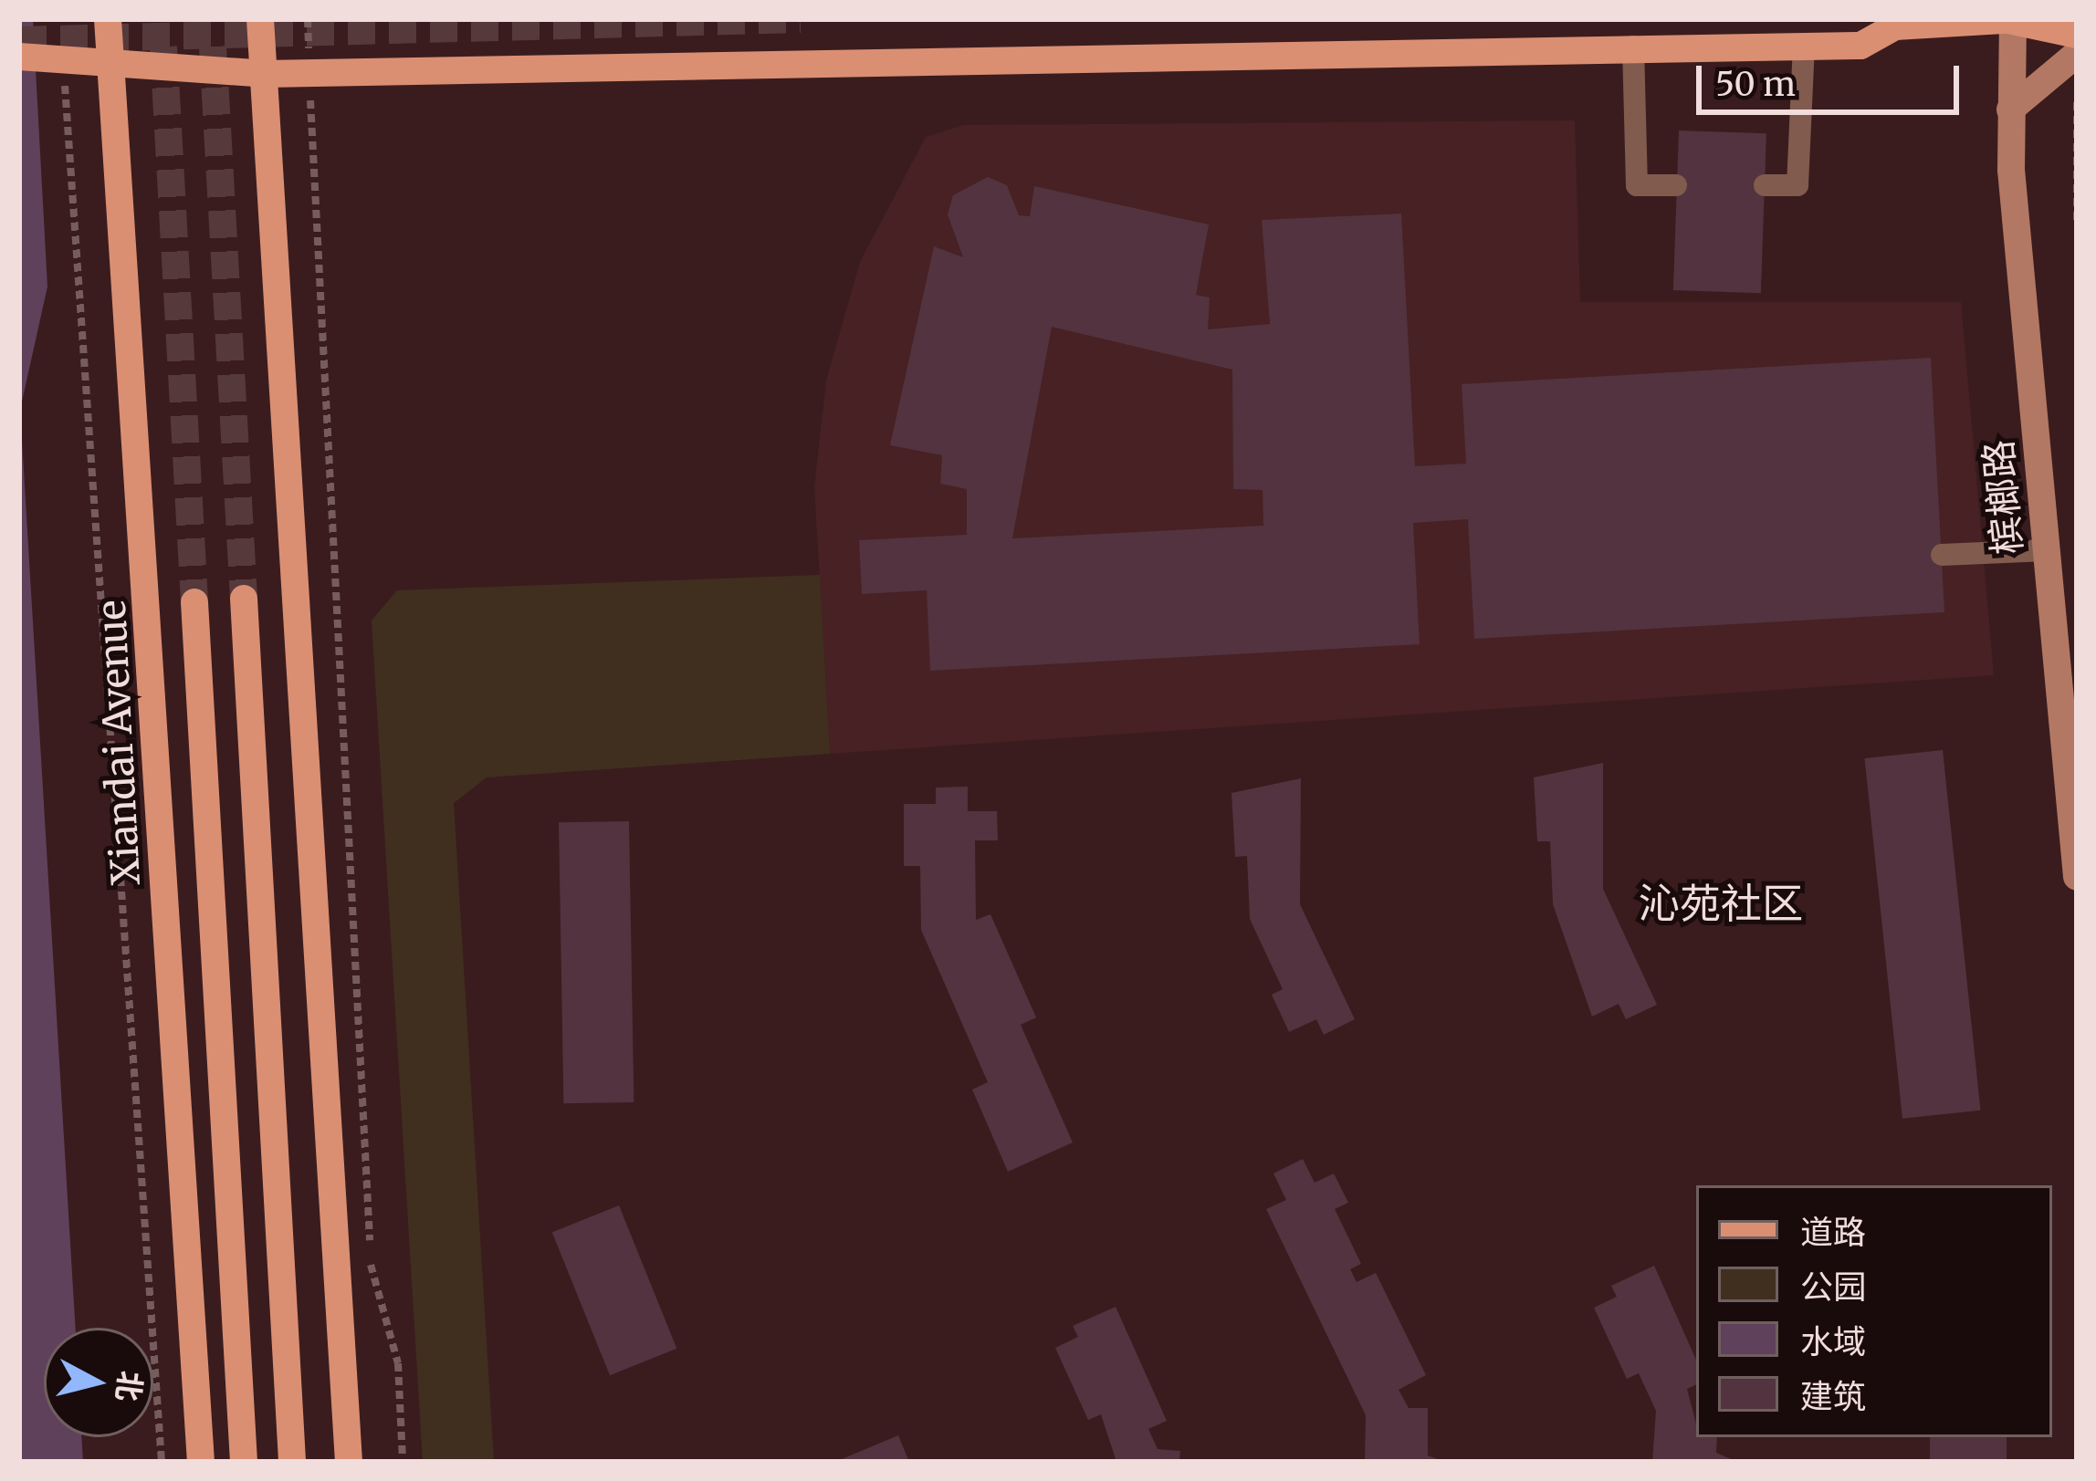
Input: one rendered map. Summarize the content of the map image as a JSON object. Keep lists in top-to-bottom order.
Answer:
{
  "streets": {
    "main road": ["槟榔路", "Xiandai Avenue"]
  },
  "districts": ["沁苑社区"],
  "legend": [
    "道路",
    "公园",
    "水域",
    "建筑"
  ],
  "scale_bar": "50 m",
  "north": "right"
}
